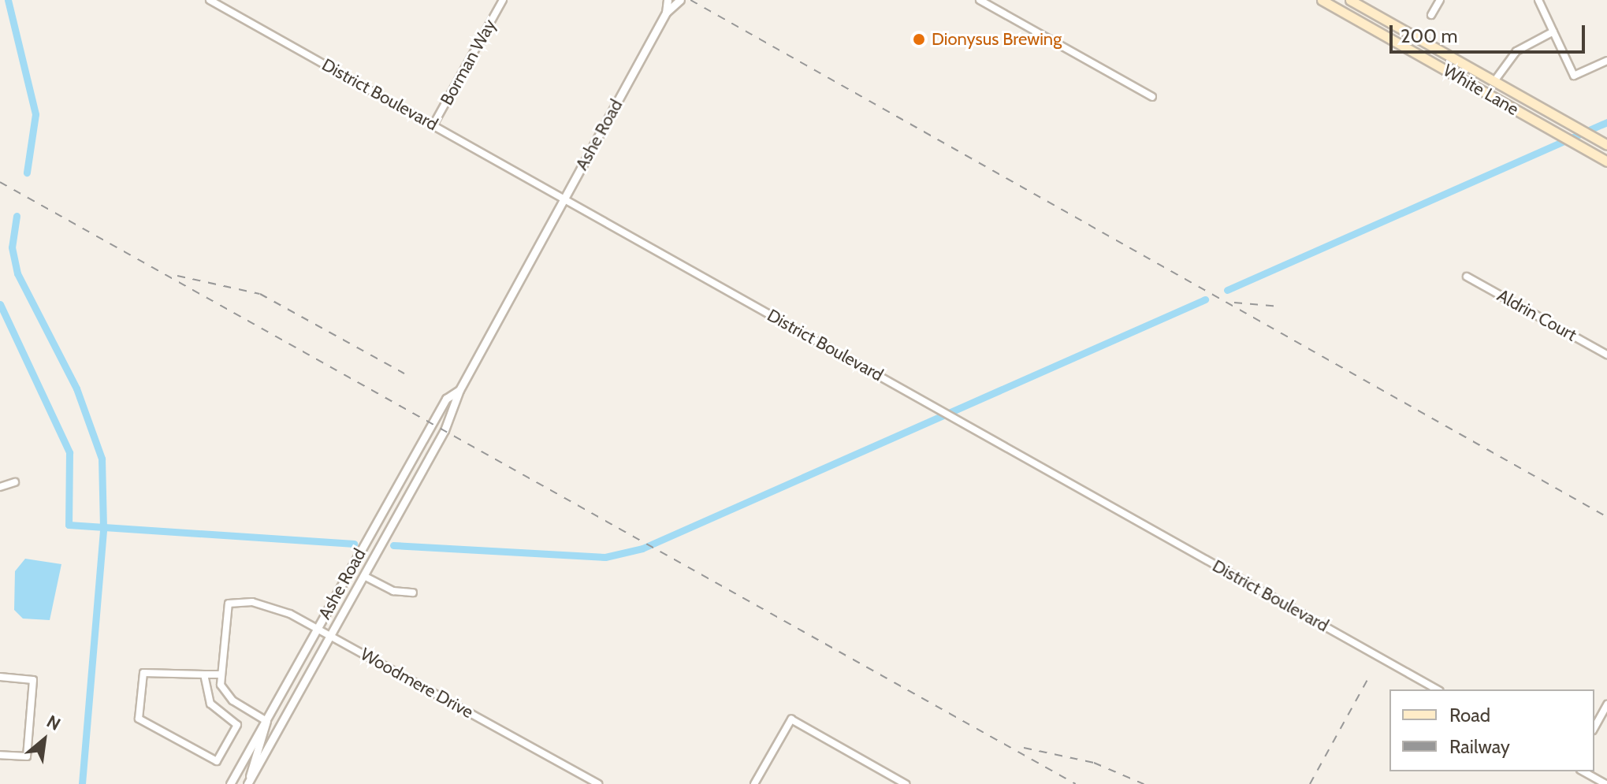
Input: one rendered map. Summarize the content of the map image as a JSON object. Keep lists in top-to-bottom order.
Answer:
{
  "streets": {
    "main road": ["White Lane"],
    "street": [
      "Borman Way",
      "District Boulevard",
      "Ashe Road",
      "Aldrin Court",
      "Woodmere Drive"
    ]
  },
  "crossings": [
    ["Borman Way", "District Boulevard"],
    ["District Boulevard", "Ashe Road"],
    ["Ashe Road", "Woodmere Drive"]
  ],
  "places": ["Dionysus Brewing"],
  "legend": ["Road", "Railway"],
  "scale_bar": "200 m",
  "north": "top right"
}
